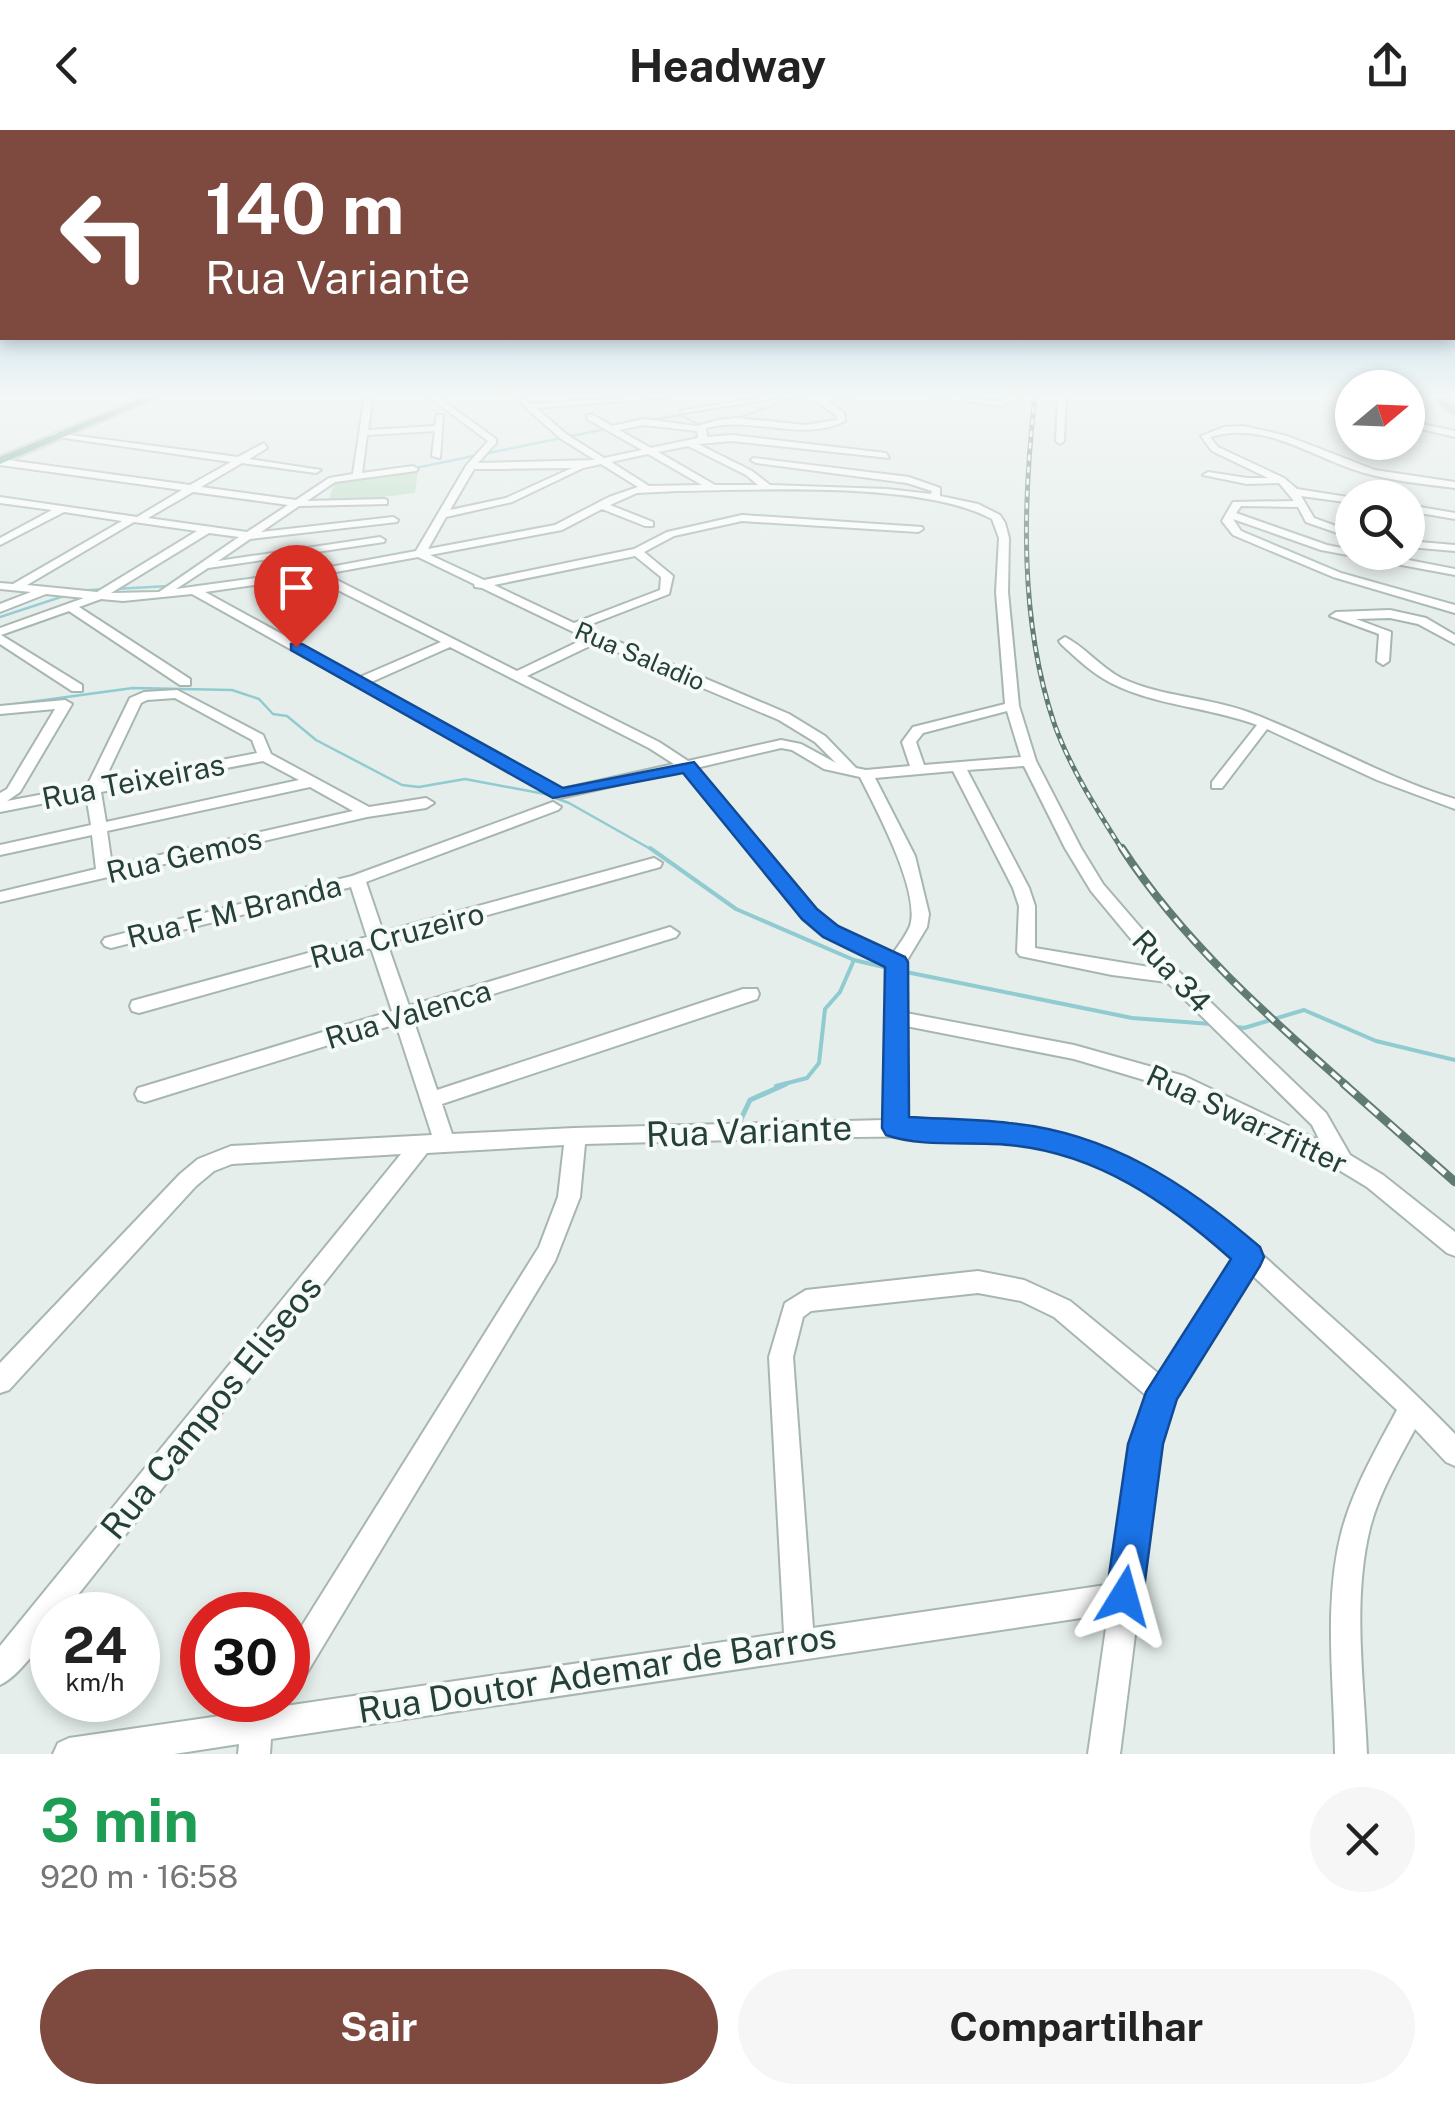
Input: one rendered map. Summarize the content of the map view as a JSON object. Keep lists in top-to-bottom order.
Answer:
{
  "streets": {
    "street": [
      "Rua Saladio",
      "Rua Teixeiras",
      "Rua Gemos",
      "Rua F M Branda",
      "Rua Cruzeiro",
      "Rua 34",
      "Rua Valenca",
      "Rua Swarzfitter",
      "Rua Variante",
      "Rua Campos Eliseos",
      "Rua Doutor Ademar de Barros"
    ]
  },
  "crossings": [
    ["Rua 34", "Rua Swarzfitter"],
    ["Rua Variante", "Rua Campos Eliseos"]
  ],
  "north": "right",
  "page": {
    "header": "Headway",
    "turn": ["140 m", "Rua Variante"],
    "speed": "24 km/h",
    "limit": "30",
    "heading": ["3 min", "920 m · 16:58"],
    "buttons": ["Sair", "Compartilhar"]
  }
}
